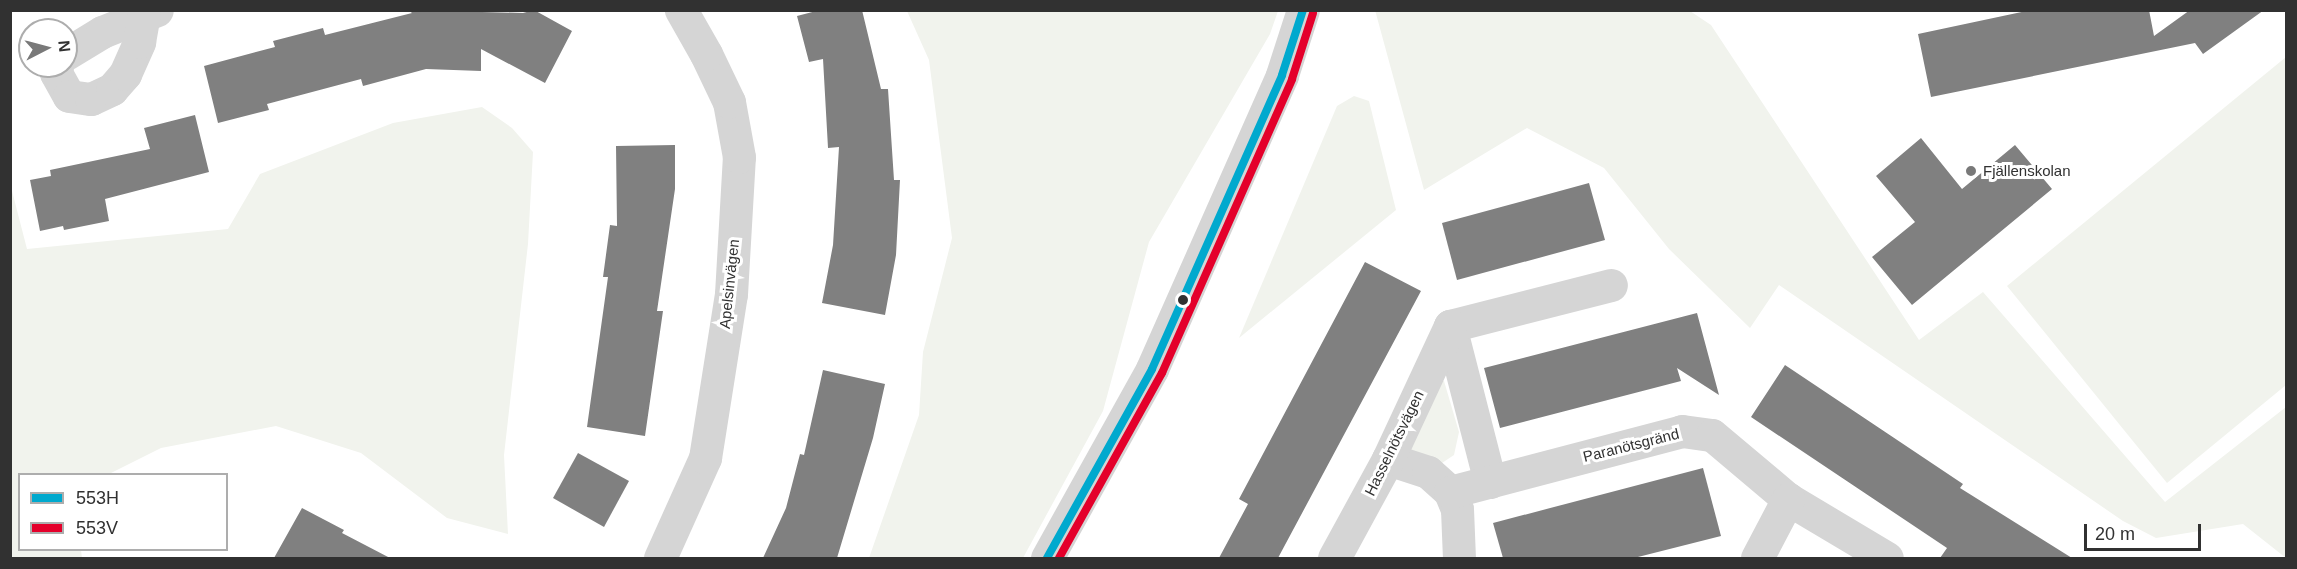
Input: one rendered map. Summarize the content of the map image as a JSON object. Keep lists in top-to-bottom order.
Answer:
{
  "streets": {
    "street": ["Apelsinvägen", "Hasselnötsvägen", "Paranötsgränd"]
  },
  "places": ["Fjällenskolan"],
  "lines": ["transit line 553H", "transit line 553V"],
  "legend": ["553H", "553V"],
  "scale_bar": "20 m",
  "north": "right"
}
